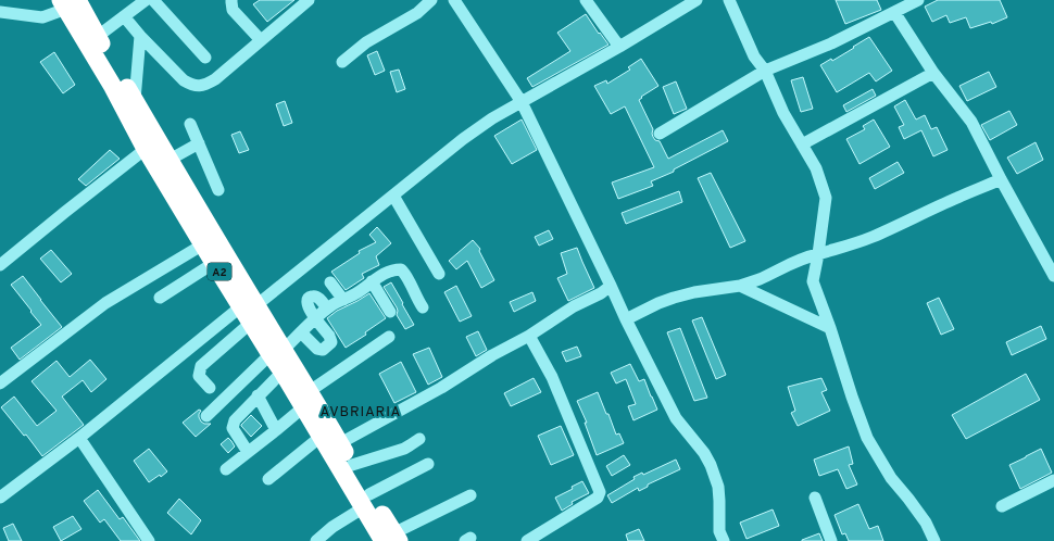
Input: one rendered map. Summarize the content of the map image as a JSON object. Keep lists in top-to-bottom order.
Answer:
{
  "streets": {
    "highway": ["A2"]
  },
  "districts": ["AVBRIARIA"]
}
